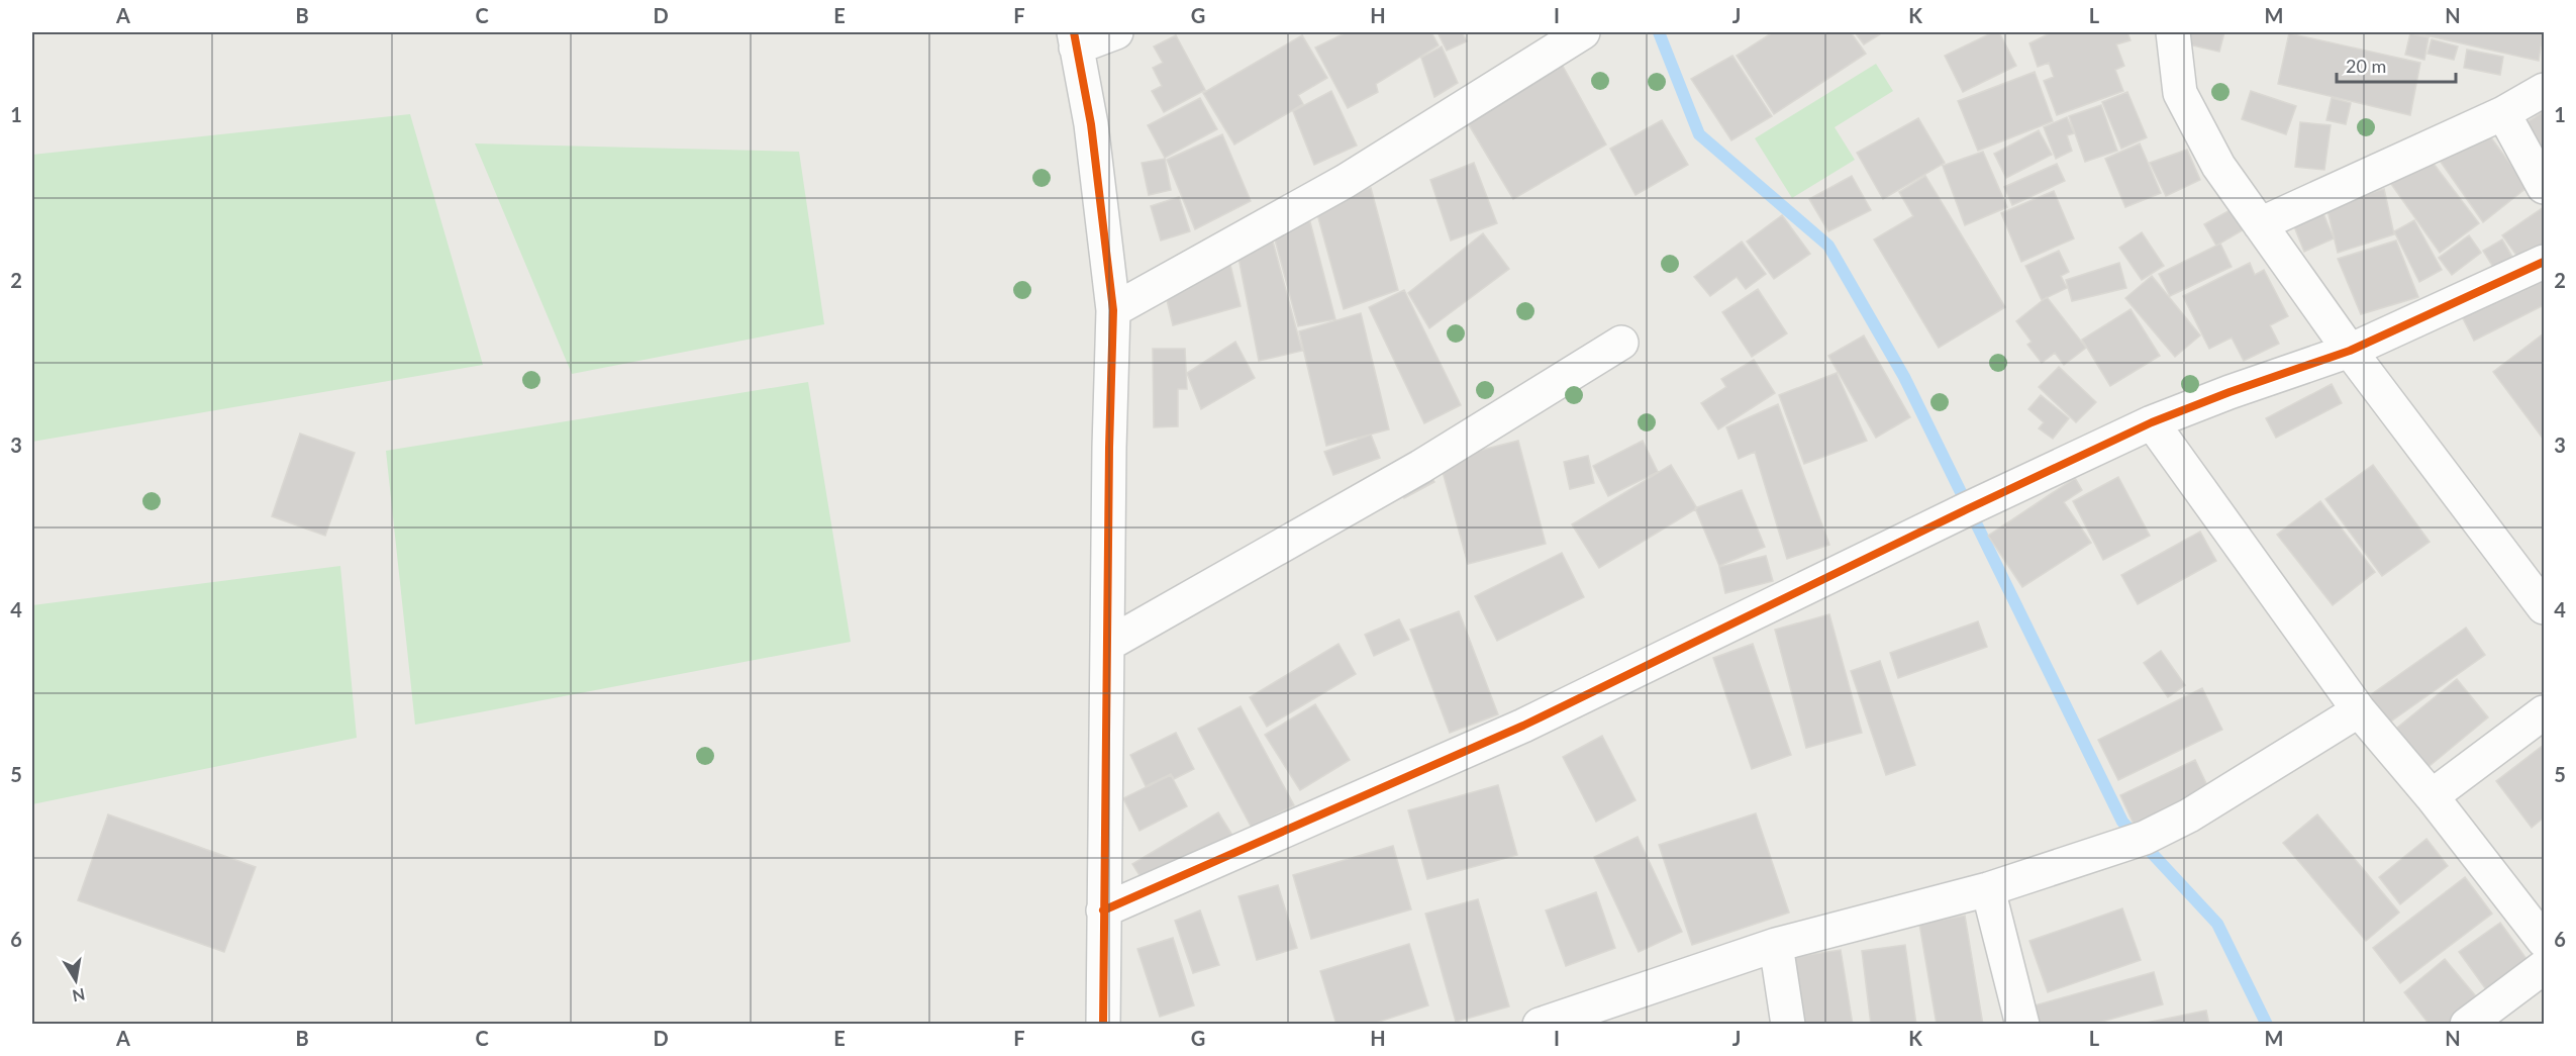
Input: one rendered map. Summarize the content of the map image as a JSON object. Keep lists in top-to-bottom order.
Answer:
{
  "scale_bar": "20 m",
  "north": "bottom",
  "grid": {
    "columns": [
      "A",
      "B",
      "C",
      "D",
      "E",
      "F",
      "G",
      "H",
      "I",
      "J",
      "K",
      "L",
      "M",
      "N"
    ],
    "rows": [
      "1",
      "2",
      "3",
      "4",
      "5",
      "6"
    ]
  }
}
